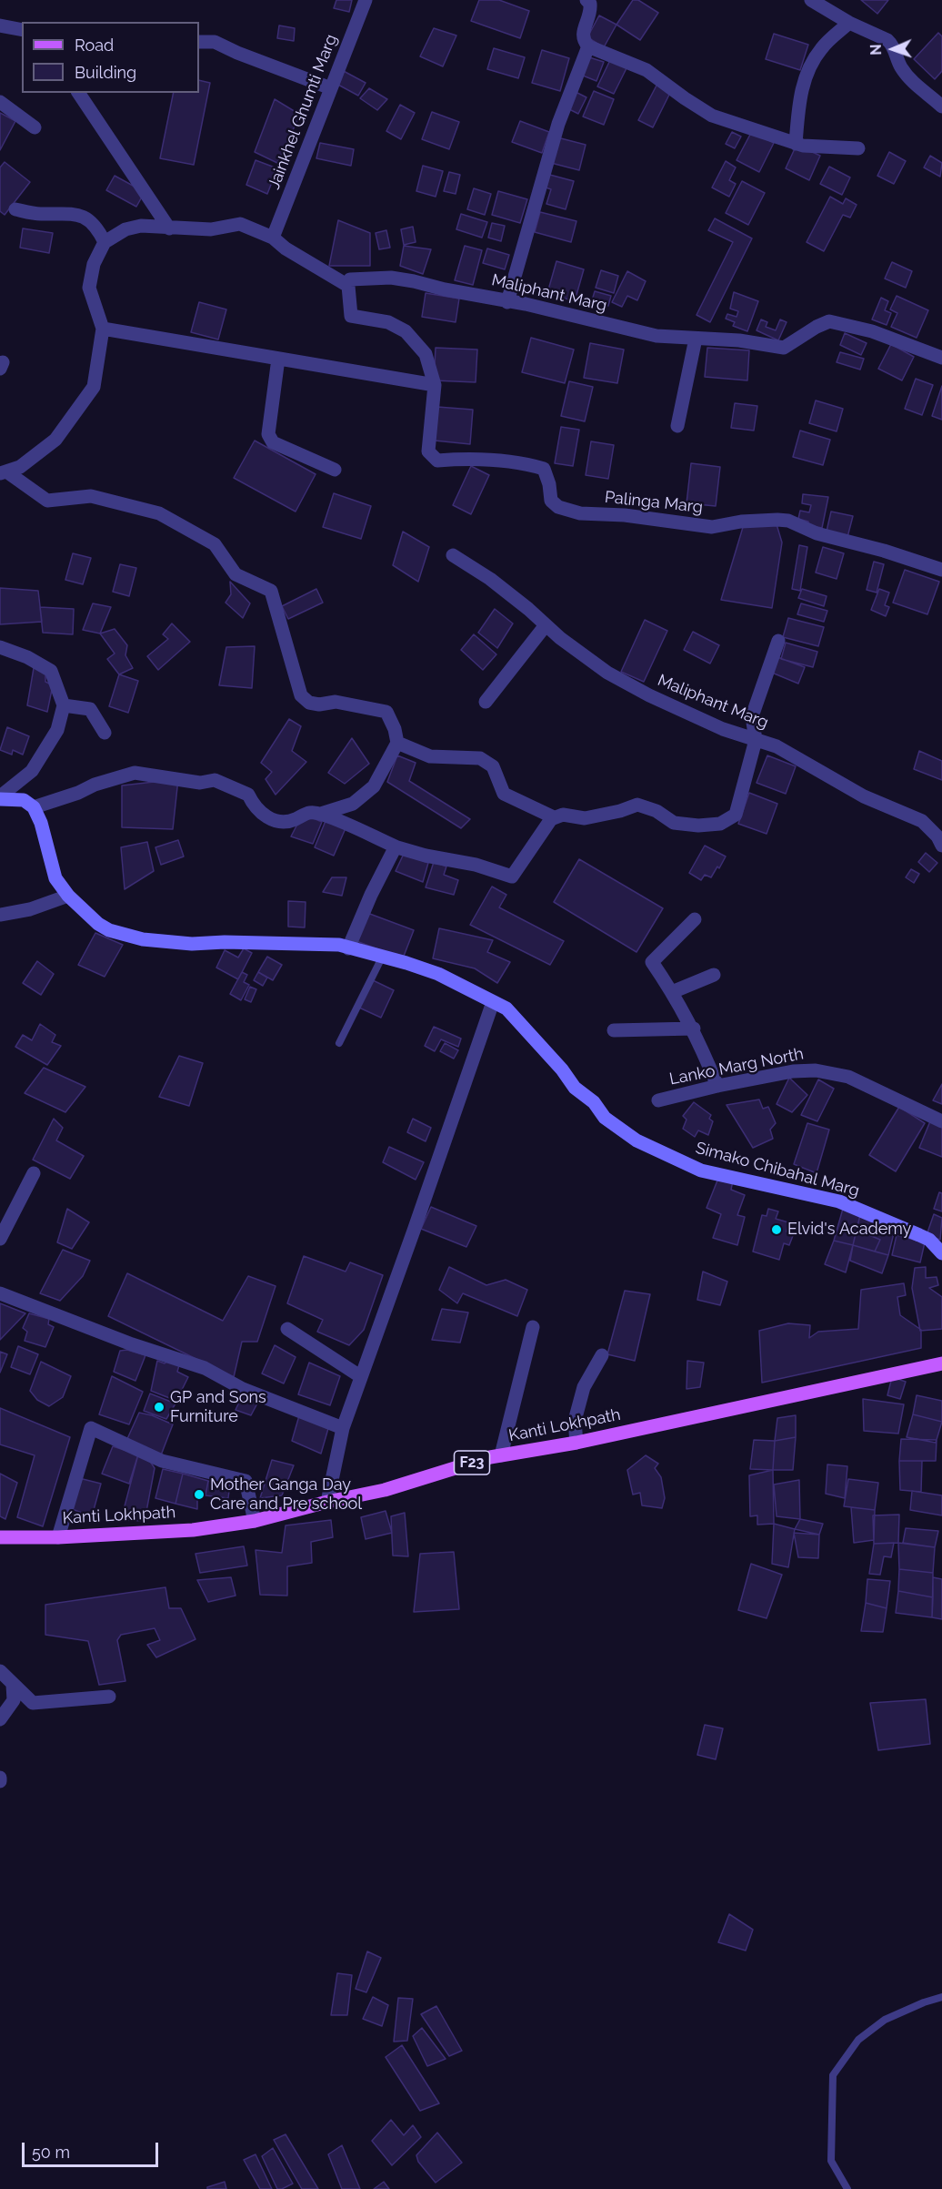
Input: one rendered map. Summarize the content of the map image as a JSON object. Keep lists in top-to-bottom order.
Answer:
{
  "streets": {
    "main road": ["Simako Chibahal Marg", "Kanti Lokhpath", "F23"],
    "street": [
      "Jainkhel Ghumti Marg",
      "Maliphant Marg",
      "Palinga Marg",
      "Lanko Marg North"
    ]
  },
  "places": ["Elvid's Academy", "GP and Sons Furniture", "Mother Ganga Day Care and Pre school"],
  "legend": ["Road", "Building"],
  "scale_bar": "50 m",
  "north": "left"
}
